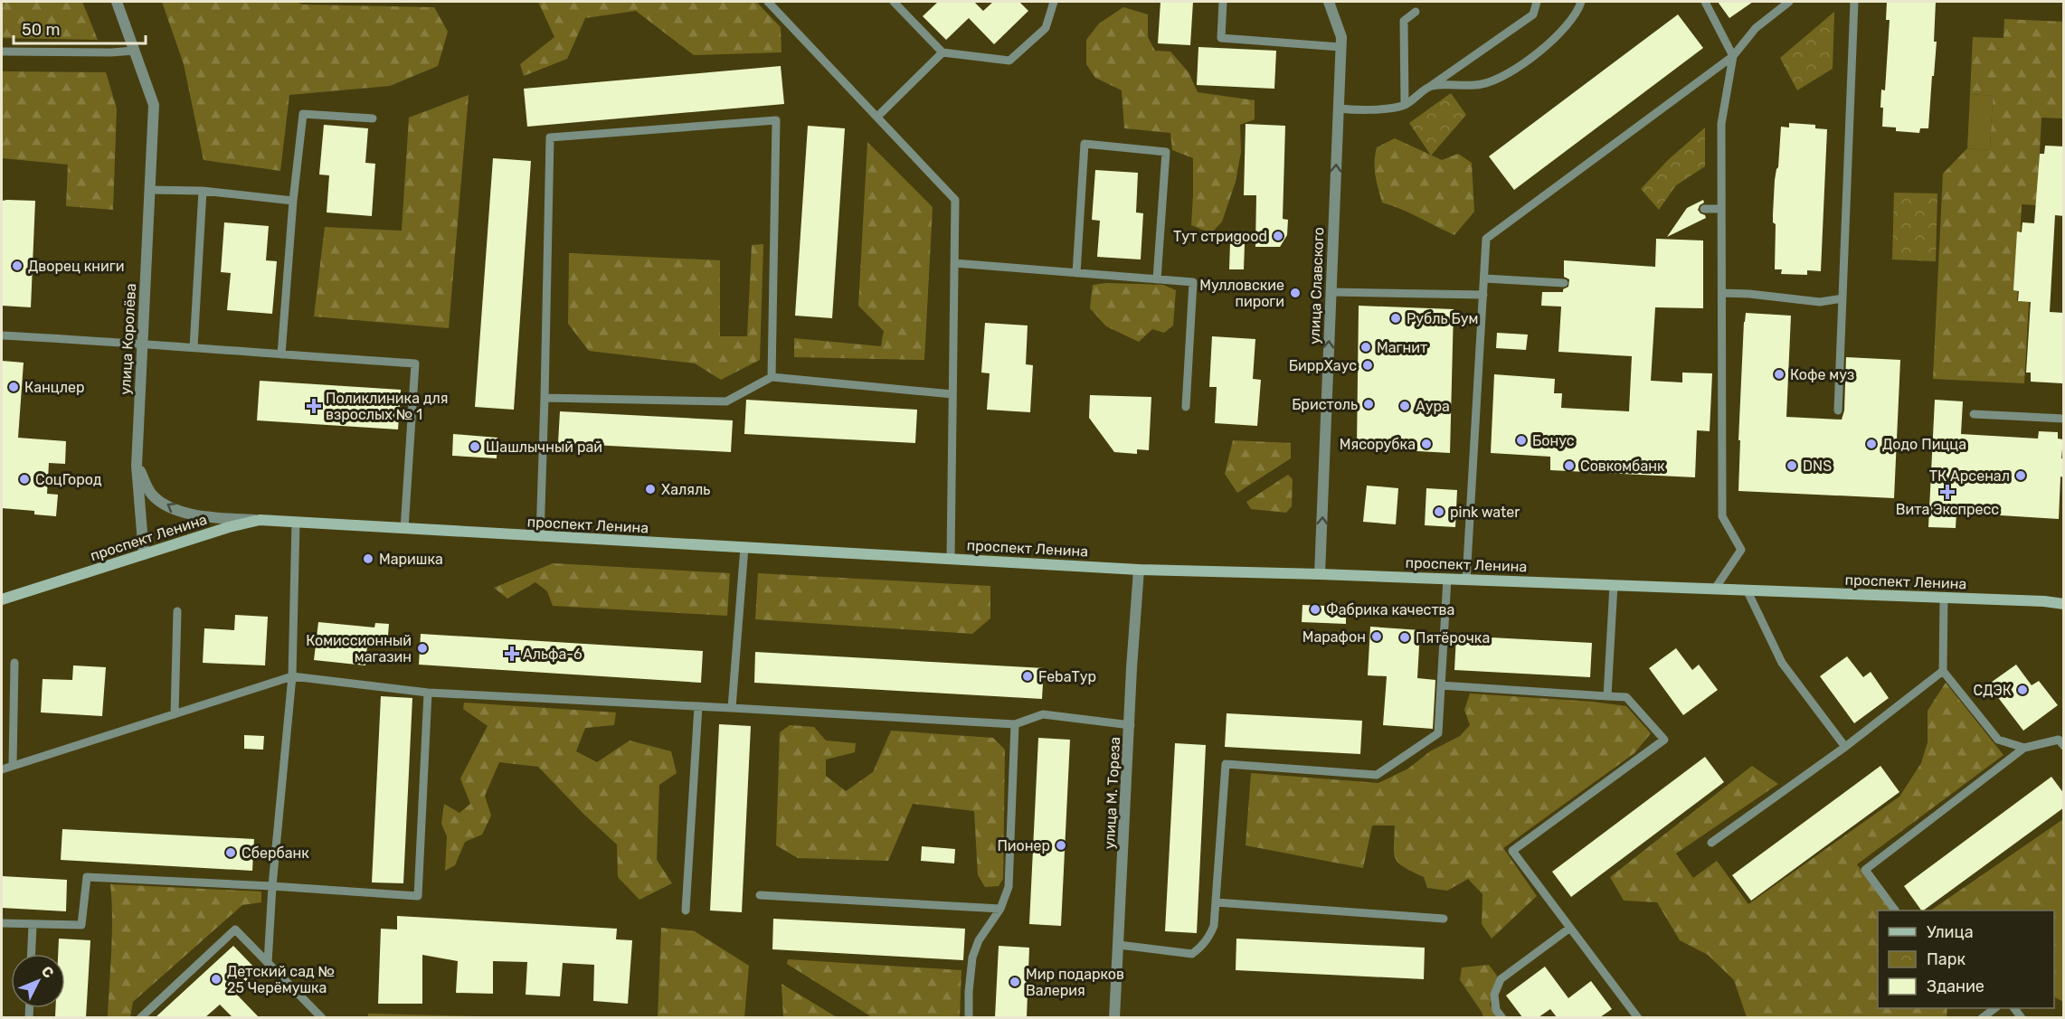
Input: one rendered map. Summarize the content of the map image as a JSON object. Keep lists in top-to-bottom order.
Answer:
{
  "streets": {
    "main road": ["проспект Ленина"],
    "street": ["улица Славского", "улица Королёва", "улица М. Тореза"]
  },
  "crossings": [
    ["улица Славского", "проспект Ленина"],
    ["улица Королёва", "проспект Ленина"],
    ["проспект Ленина", "улица М. Тореза"]
  ],
  "one_way": ["улица Славского"],
  "places": {
    "other": [
      "Тут стриgood",
      "Дворец книги",
      "Мулловские пироги",
      "Рубль Бум",
      "Магнит",
      "БиррХаус",
      "Кофе муз",
      "Канцлер",
      "Бристоль",
      "Аура",
      "Бонус",
      "Мясорубка",
      "Додо Пицца",
      "Шашлычный рай",
      "Совкомбанк",
      "DNS",
      "ТК Арсенал",
      "СоцГород",
      "Халяль",
      "pink water",
      "Маришка",
      "Фабрика качества",
      "Марафон",
      "Пятёрочка",
      "Комиссионный магазин",
      "FebaТур",
      "СДЭК",
      "Пионер",
      "Сбербанк",
      "Детский сад № 25 Черёмушка",
      "Мир подарков Валерия"
    ],
    "health": ["Поликлиника для взрослых № 1", "Вита Экспресс", "Альфа-6"]
  },
  "legend": ["Улица", "Парк", "Здание"],
  "scale_bar": "50 m",
  "north": "top right"
}
